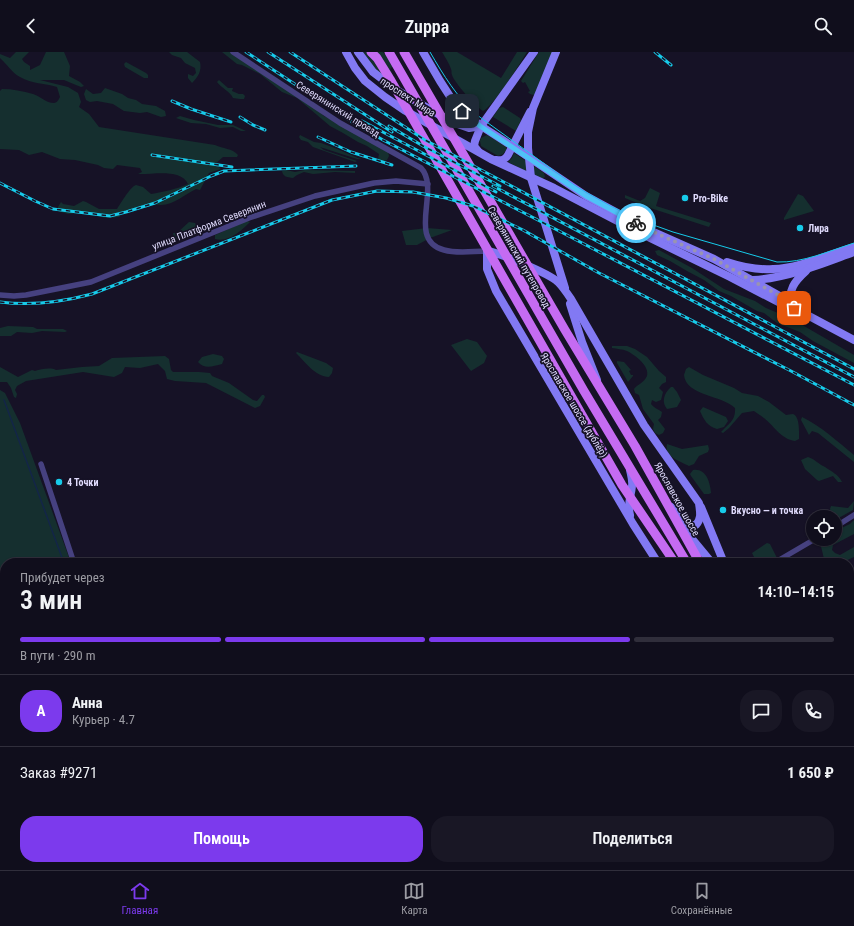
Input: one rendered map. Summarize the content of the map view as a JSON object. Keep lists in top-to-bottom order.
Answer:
{
  "streets": {
    "main road": [
      "проспект Мира",
      "Северянинский путепровод",
      "Ярославское шоссе (дублёр)",
      "Ярославское шоссе"
    ],
    "street": ["Северянинский проезд", "улица Платформа Северянин"]
  },
  "crossings": [
    ["проспект Мира", "Северянинский путепровод"],
    ["Северянинский проезд", "улица Платформа Северянин"],
    ["Северянинский путепровод", "Ярославское шоссе"]
  ],
  "places": [
    "Pro-Bike",
    "Лира",
    "4 Точки",
    "Вкусно — и точка"
  ],
  "page": {
    "header": "Zuppa",
    "heading": ["3 мин", "Прибудет через", "14:10–14:15"],
    "panel": [
      "Анна",
      "Курьер · 4.7",
      "Заказ #9271",
      "1 650 ₽"
    ],
    "bar": "В пути · 290 m",
    "round": "А",
    "buttons": ["Помощь", "Поделиться"],
    "tabs": ["Главная", "Карта", "Сохранённые"]
  }
}
